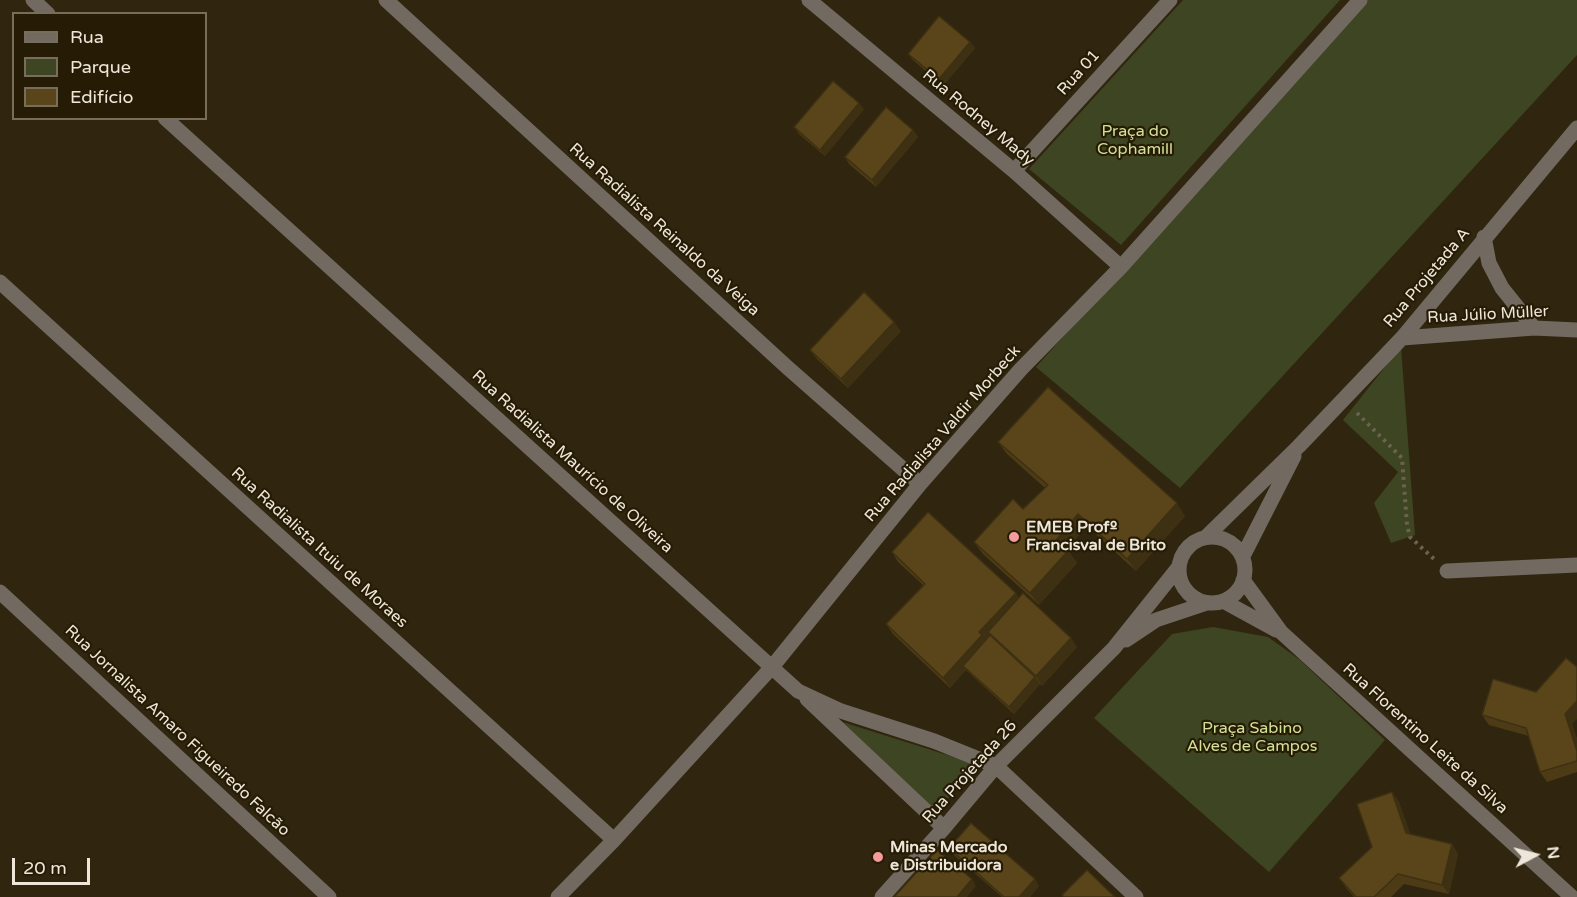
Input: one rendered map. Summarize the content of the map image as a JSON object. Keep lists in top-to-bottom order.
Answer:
{
  "streets": {
    "street": [
      "Rua 01",
      "Rua Rodney Mady",
      "Rua Radialista Reinaldo da Veiga",
      "Rua Projetada A",
      "Rua Júlio Müller",
      "Rua Radialista Valdir Morbeck",
      "Rua Radialista Maurício de Oliveira",
      "Rua Radialista Ituiu de Moraes",
      "Rua Jornalista Amaro Figueiredo Falcão",
      "Rua Florentino Leite da Silva",
      "Rua Projetada 26"
    ]
  },
  "crossings": [
    ["Rua 01", "Rua Rodney Mady"],
    ["Rua Rodney Mady", "Rua Radialista Valdir Morbeck"],
    ["Rua Radialista Reinaldo da Veiga", "Rua Radialista Valdir Morbeck"],
    ["Rua Projetada A", "Rua Júlio Müller"],
    ["Rua Projetada A", "Rua Florentino Leite da Silva"],
    ["Rua Projetada A", "Rua Projetada 26"],
    ["Rua Radialista Valdir Morbeck", "Rua Radialista Maurício de Oliveira"],
    ["Rua Radialista Valdir Morbeck", "Rua Radialista Ituiu de Moraes"],
    ["Rua Radialista Maurício de Oliveira", "Rua Projetada 26"],
    ["Rua Florentino Leite da Silva", "Rua Projetada 26"]
  ],
  "parks": ["Praça do Cophamill", "Praça Sabino Alves de Campos"],
  "places": ["EMEB Profº Francisval de Brito", "Minas Mercado e Distribuidora"],
  "legend": ["Rua", "Parque", "Edifício"],
  "scale_bar": "20 m",
  "north": "right"
}
